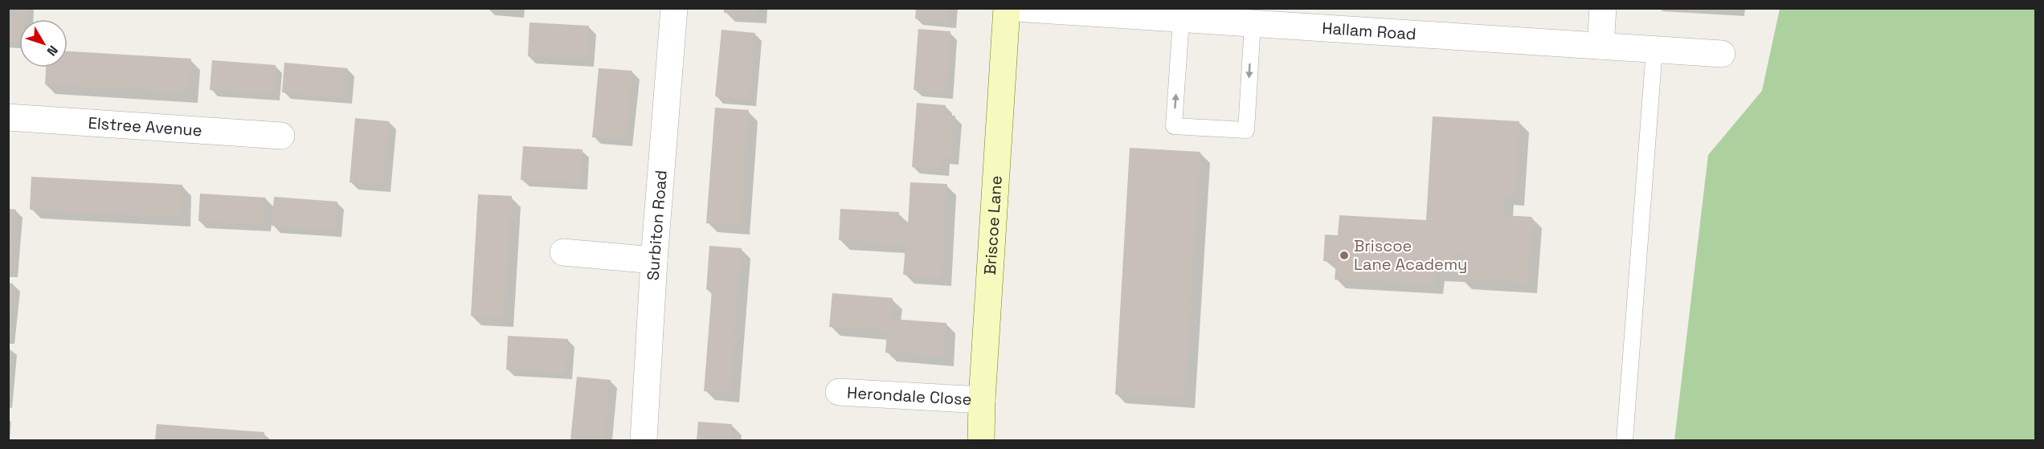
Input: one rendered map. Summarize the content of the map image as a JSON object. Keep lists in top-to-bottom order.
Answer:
{
  "streets": {
    "street": [
      "Hallam Road",
      "Elstree Avenue",
      "Surbiton Road",
      "Briscoe Lane",
      "Herondale Close"
    ]
  },
  "crossings": [
    ["Briscoe Lane", "Herondale Close"]
  ],
  "places": ["Briscoe Lane Academy"],
  "north": "bottom right"
}
